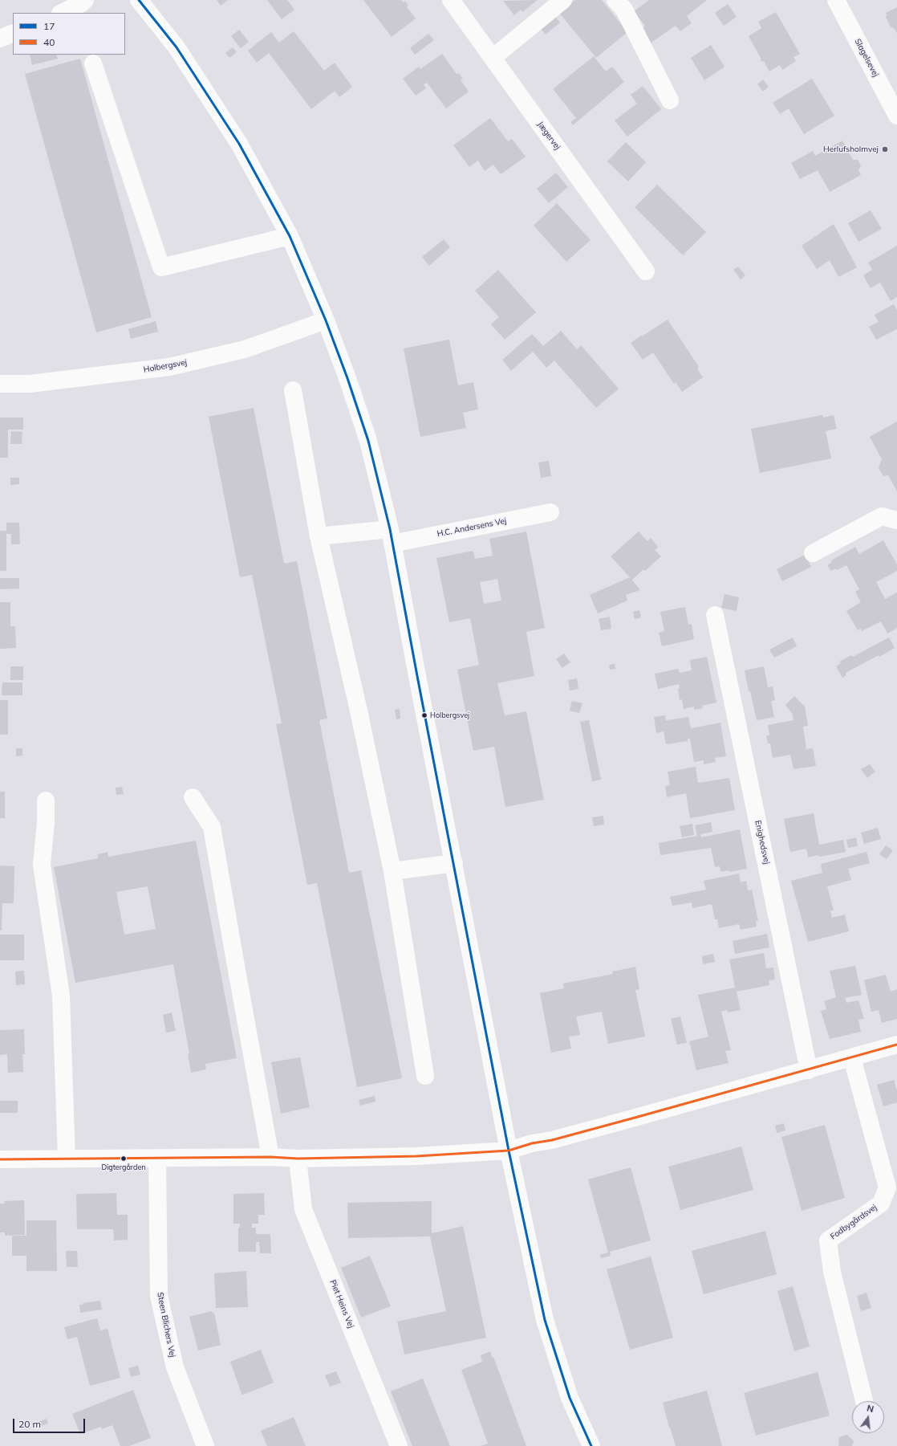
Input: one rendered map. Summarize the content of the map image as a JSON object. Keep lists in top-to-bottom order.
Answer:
{
  "streets": {
    "street": [
      "Slagelsevej",
      "Jægervej",
      "Holbergsvej",
      "H.C. Andersens Vej",
      "Enighedsvej",
      "Fodbygårdsvej",
      "Piet Heins Vej",
      "Steen Blichers Vej"
    ]
  },
  "places": ["Herlufsholmvej", "Holbergsvej", "Digtergården"],
  "lines": ["transit line 17", "transit line 40"],
  "legend": ["17", "40"],
  "scale_bar": "20 m",
  "north": "top"
}
